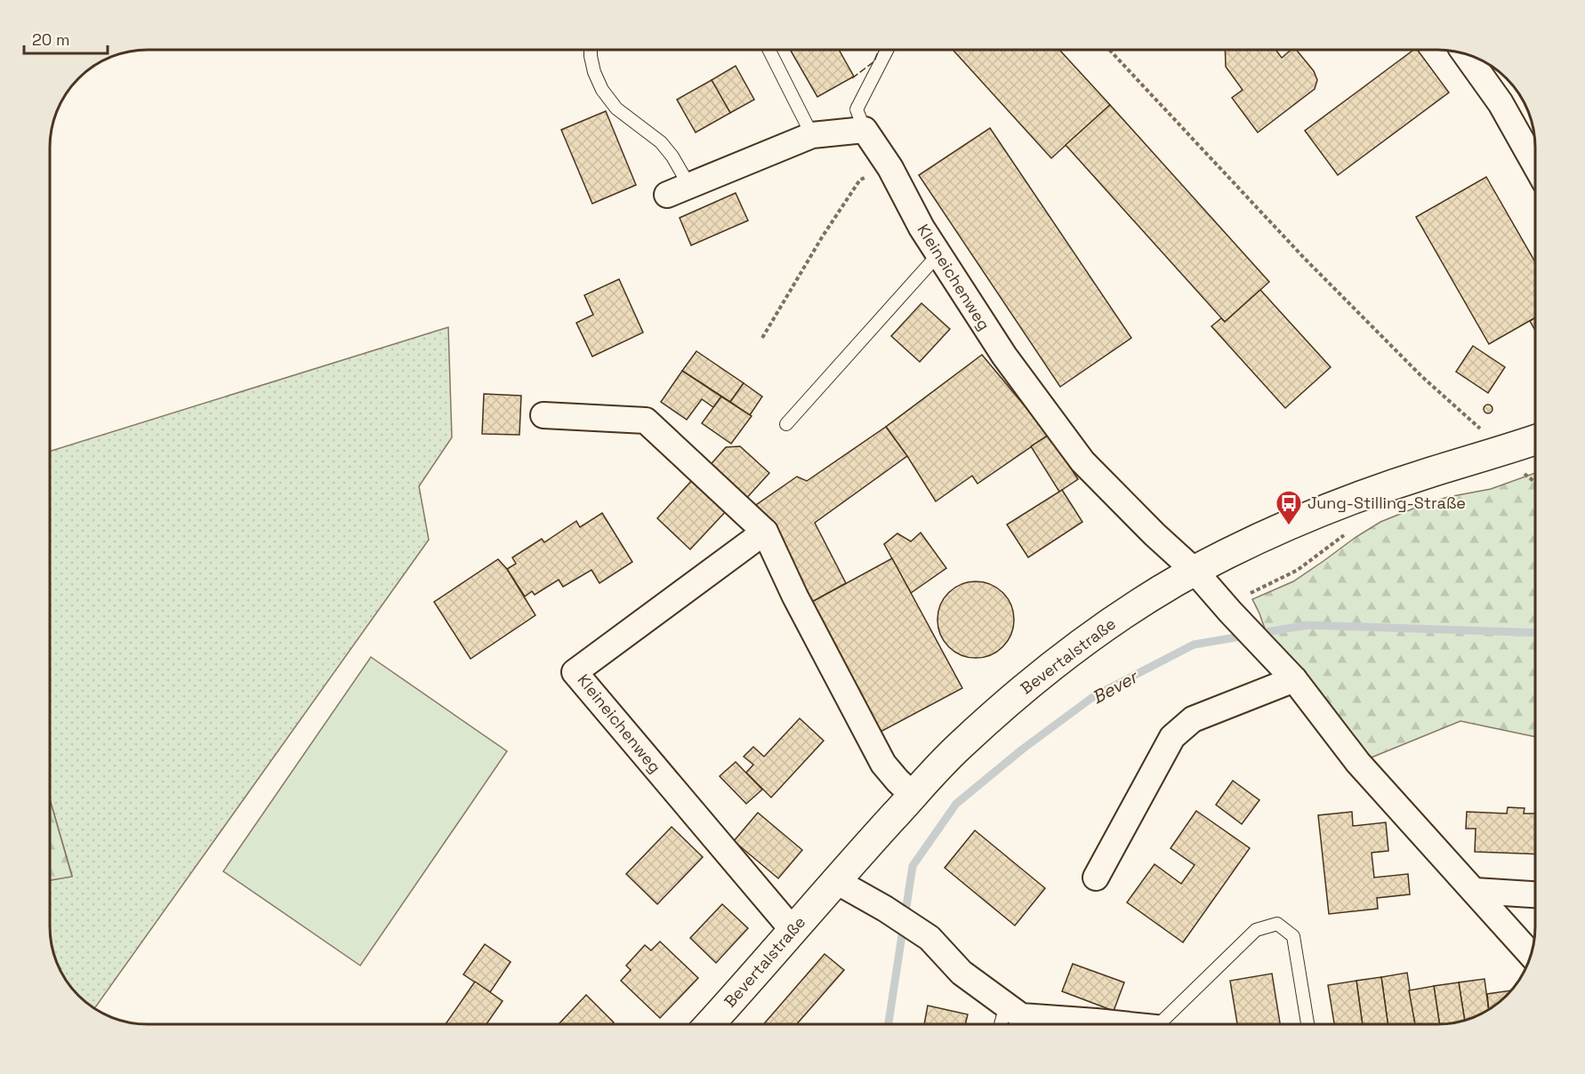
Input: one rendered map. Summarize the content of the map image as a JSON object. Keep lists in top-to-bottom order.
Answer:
{
  "streets": {
    "street": ["Kleineichenweg", "Bevertalstraße"]
  },
  "crossings": [
    ["Kleineichenweg", "Bevertalstraße"]
  ],
  "water": ["Bever"],
  "places": {
    "bus stop": ["Jung-Stilling-Straße"]
  },
  "scale_bar": "20 m"
}
